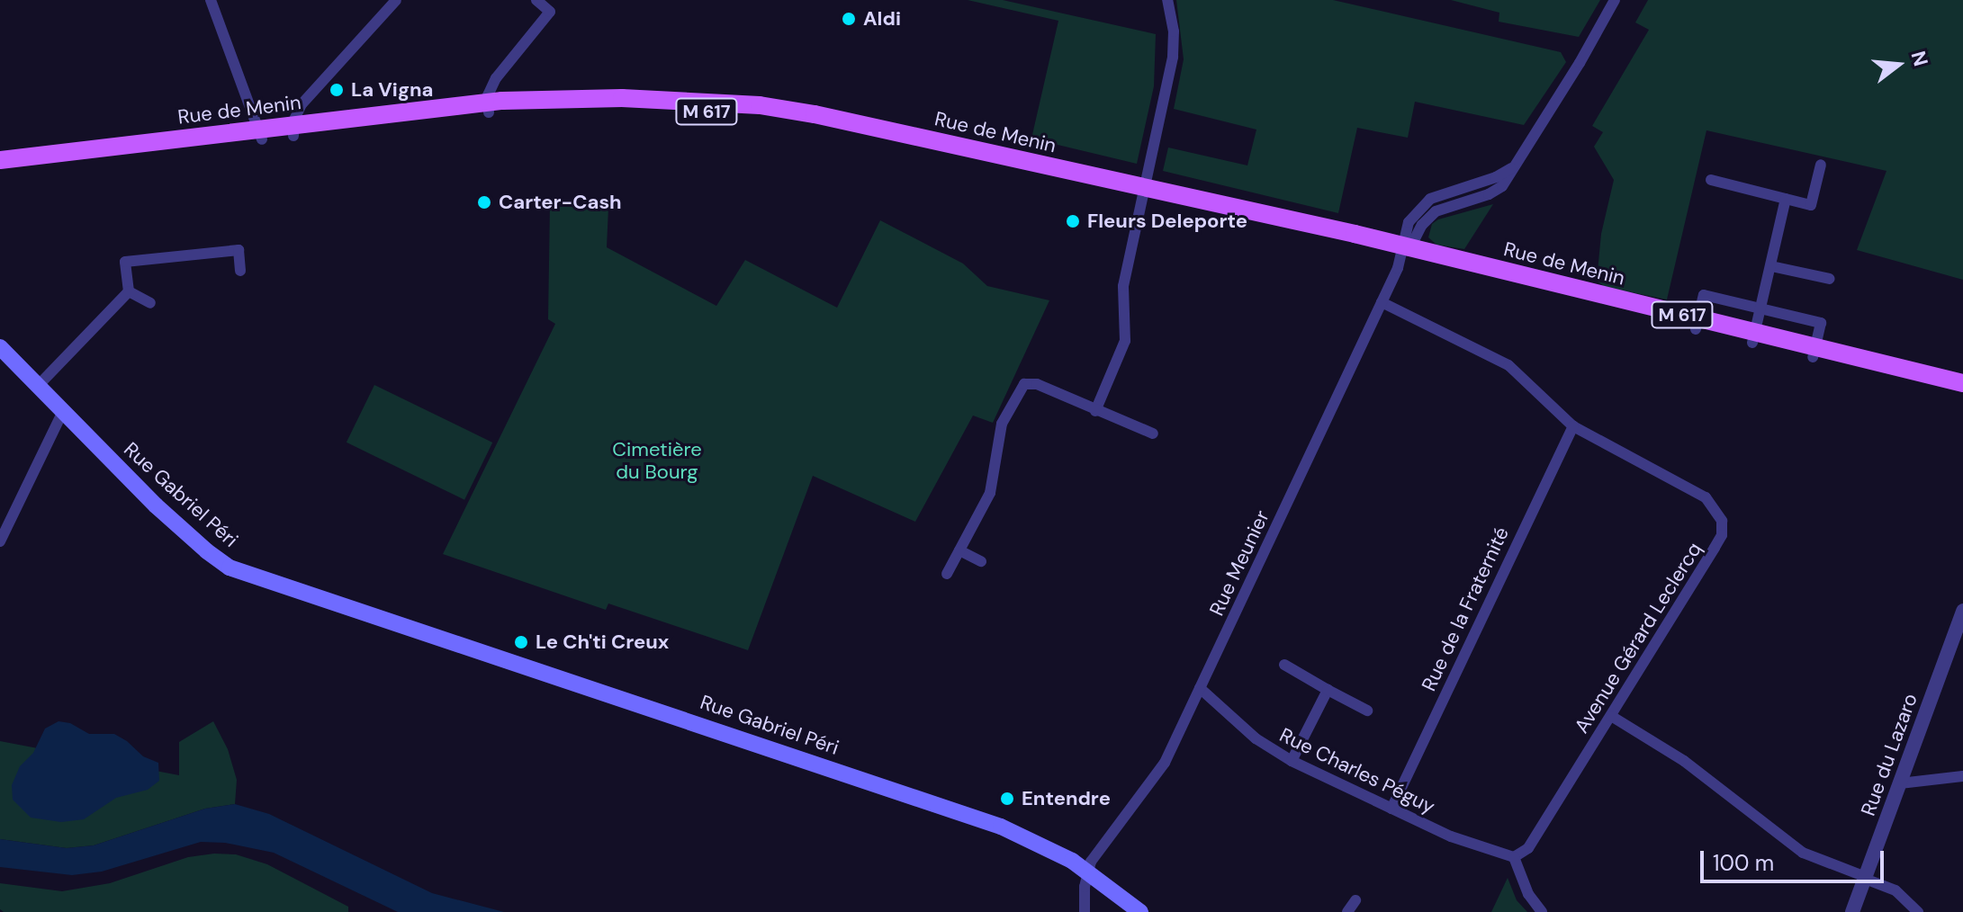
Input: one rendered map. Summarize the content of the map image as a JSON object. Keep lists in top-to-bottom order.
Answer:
{
  "streets": {
    "main road": ["Rue de Menin", "M 617", "Rue Gabriel Péri"],
    "street": [
      "Rue Meunier",
      "Rue de la Fraternité",
      "Avenue Gérard Leclercq",
      "Rue du Lazaro",
      "Rue Charles Péguy"
    ]
  },
  "crossings": [
    ["Rue de Menin", "Rue Meunier"],
    ["Rue Gabriel Péri", "Rue Meunier"],
    ["Rue Meunier", "Avenue Gérard Leclercq"],
    ["Rue Meunier", "Rue Charles Péguy"],
    ["Rue de la Fraternité", "Avenue Gérard Leclercq"],
    ["Rue de la Fraternité", "Rue Charles Péguy"],
    ["Avenue Gérard Leclercq", "Rue Charles Péguy"]
  ],
  "parks": ["Cimetière du Bourg"],
  "places": [
    "Aldi",
    "La Vigna",
    "Carter-Cash",
    "Fleurs Deleporte",
    "Le Ch'ti Creux",
    "Entendre"
  ],
  "scale_bar": "100 m",
  "north": "right"
}
